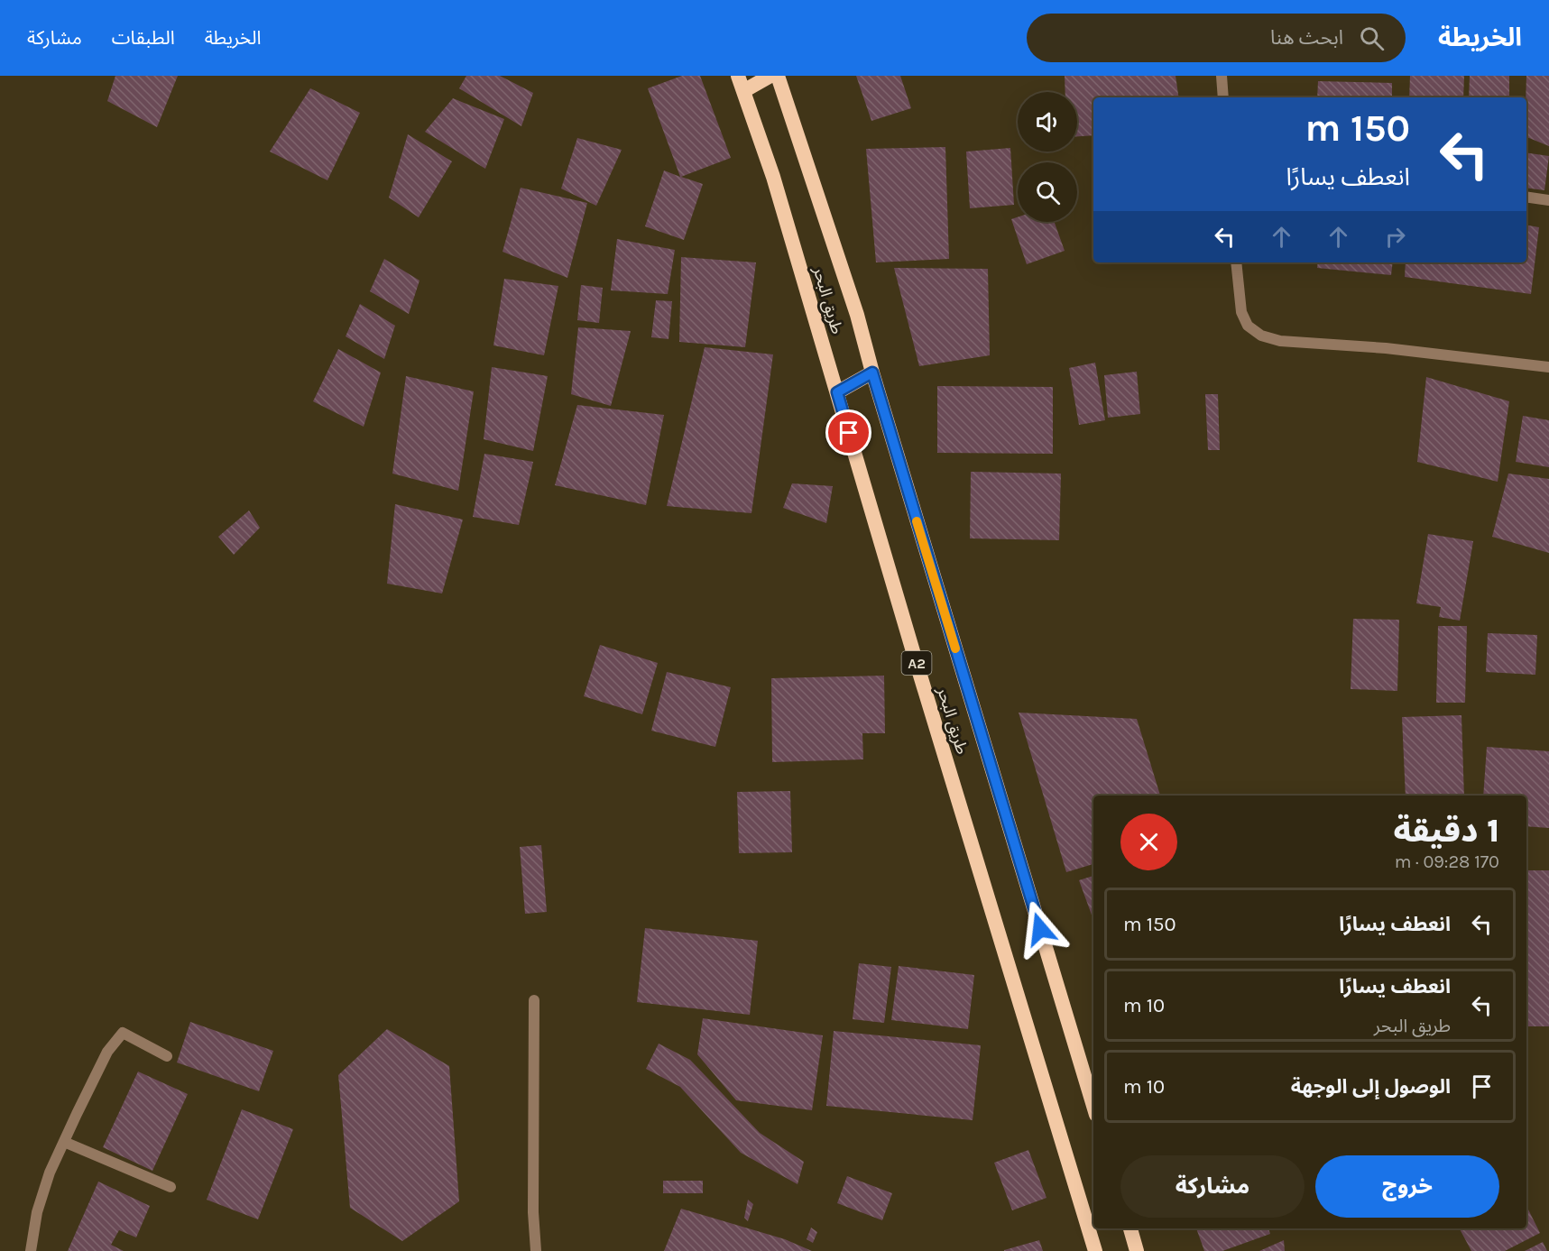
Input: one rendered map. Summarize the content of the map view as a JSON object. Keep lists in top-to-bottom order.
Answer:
{
  "streets": {
    "highway": ["طريق البحر", "A2"]
  },
  "page": {
    "header": "الخريطة",
    "search": "ابحث هنا",
    "nav": ["الخريطة", "الطبقات", "مشاركة"],
    "turn": ["150 m", "انعطف يسارًا"],
    "heading": ["1 دقيقة", "170 m · 09:28"],
    "list": [
      {
        "name": "انعطف يسارًا",
        "value": "150 m"
      },
      {
        "name": "انعطف يسارًا",
        "note": "طريق البحر",
        "value": "10 m"
      },
      {
        "name": "الوصول إلى الوجهة",
        "value": "10 m"
      }
    ],
    "buttons": ["خروج", "مشاركة"]
  }
}
